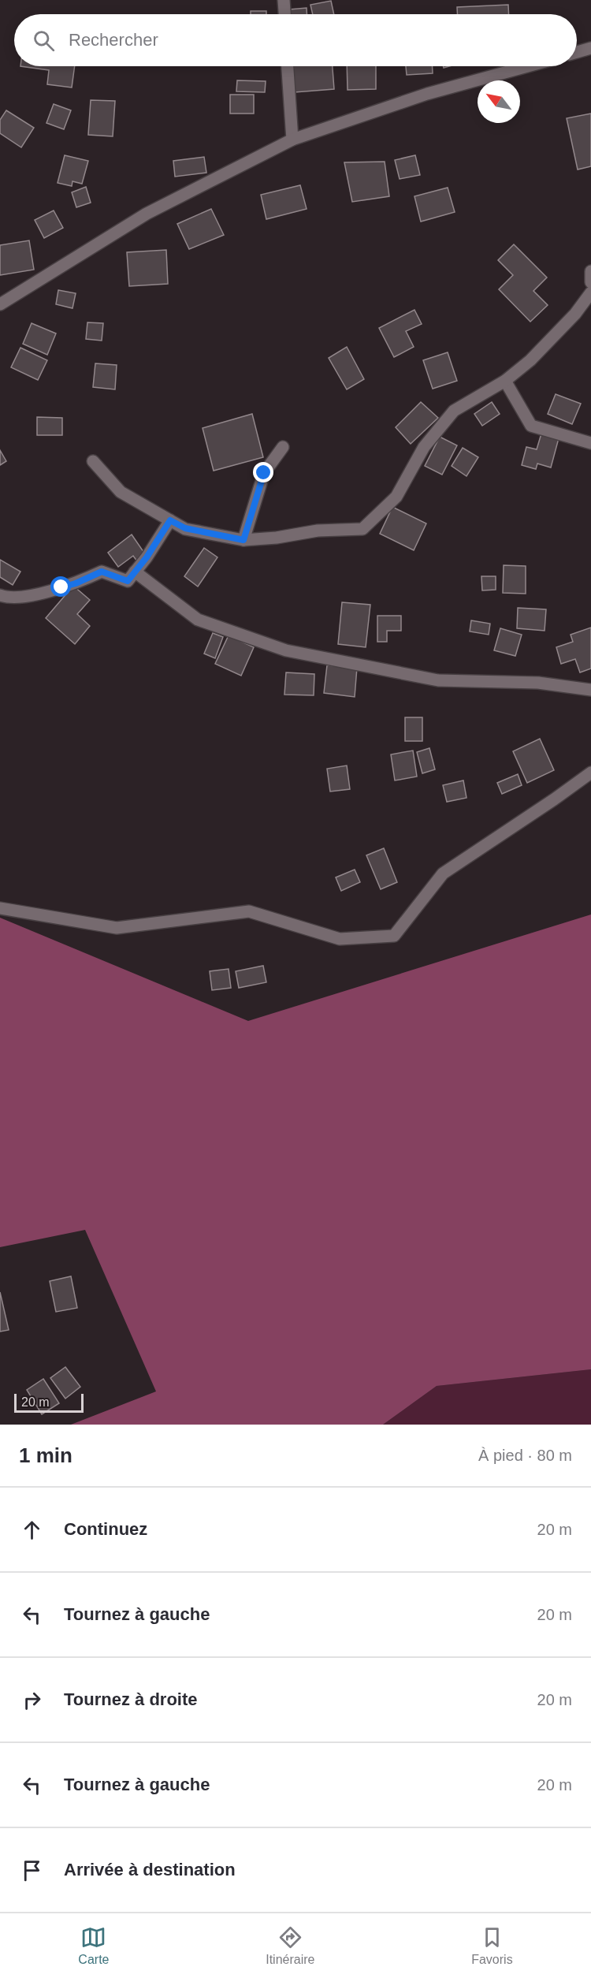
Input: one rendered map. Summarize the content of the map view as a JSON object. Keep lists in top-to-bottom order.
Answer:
{
  "scale_bar": "20 m",
  "north": "top left",
  "page": {
    "search": "Rechercher",
    "scale": "20 m",
    "heading": ["1 min", "À pied · 80 m"],
    "list": [
      ["Continuez", "20 m"],
      ["Tournez à gauche", "20 m"],
      ["Tournez à droite", "20 m"],
      ["Tournez à gauche", "20 m"],
      "Arrivée à destination"
    ],
    "nav": ["Carte", "Itinéraire", "Favoris"]
  }
}
